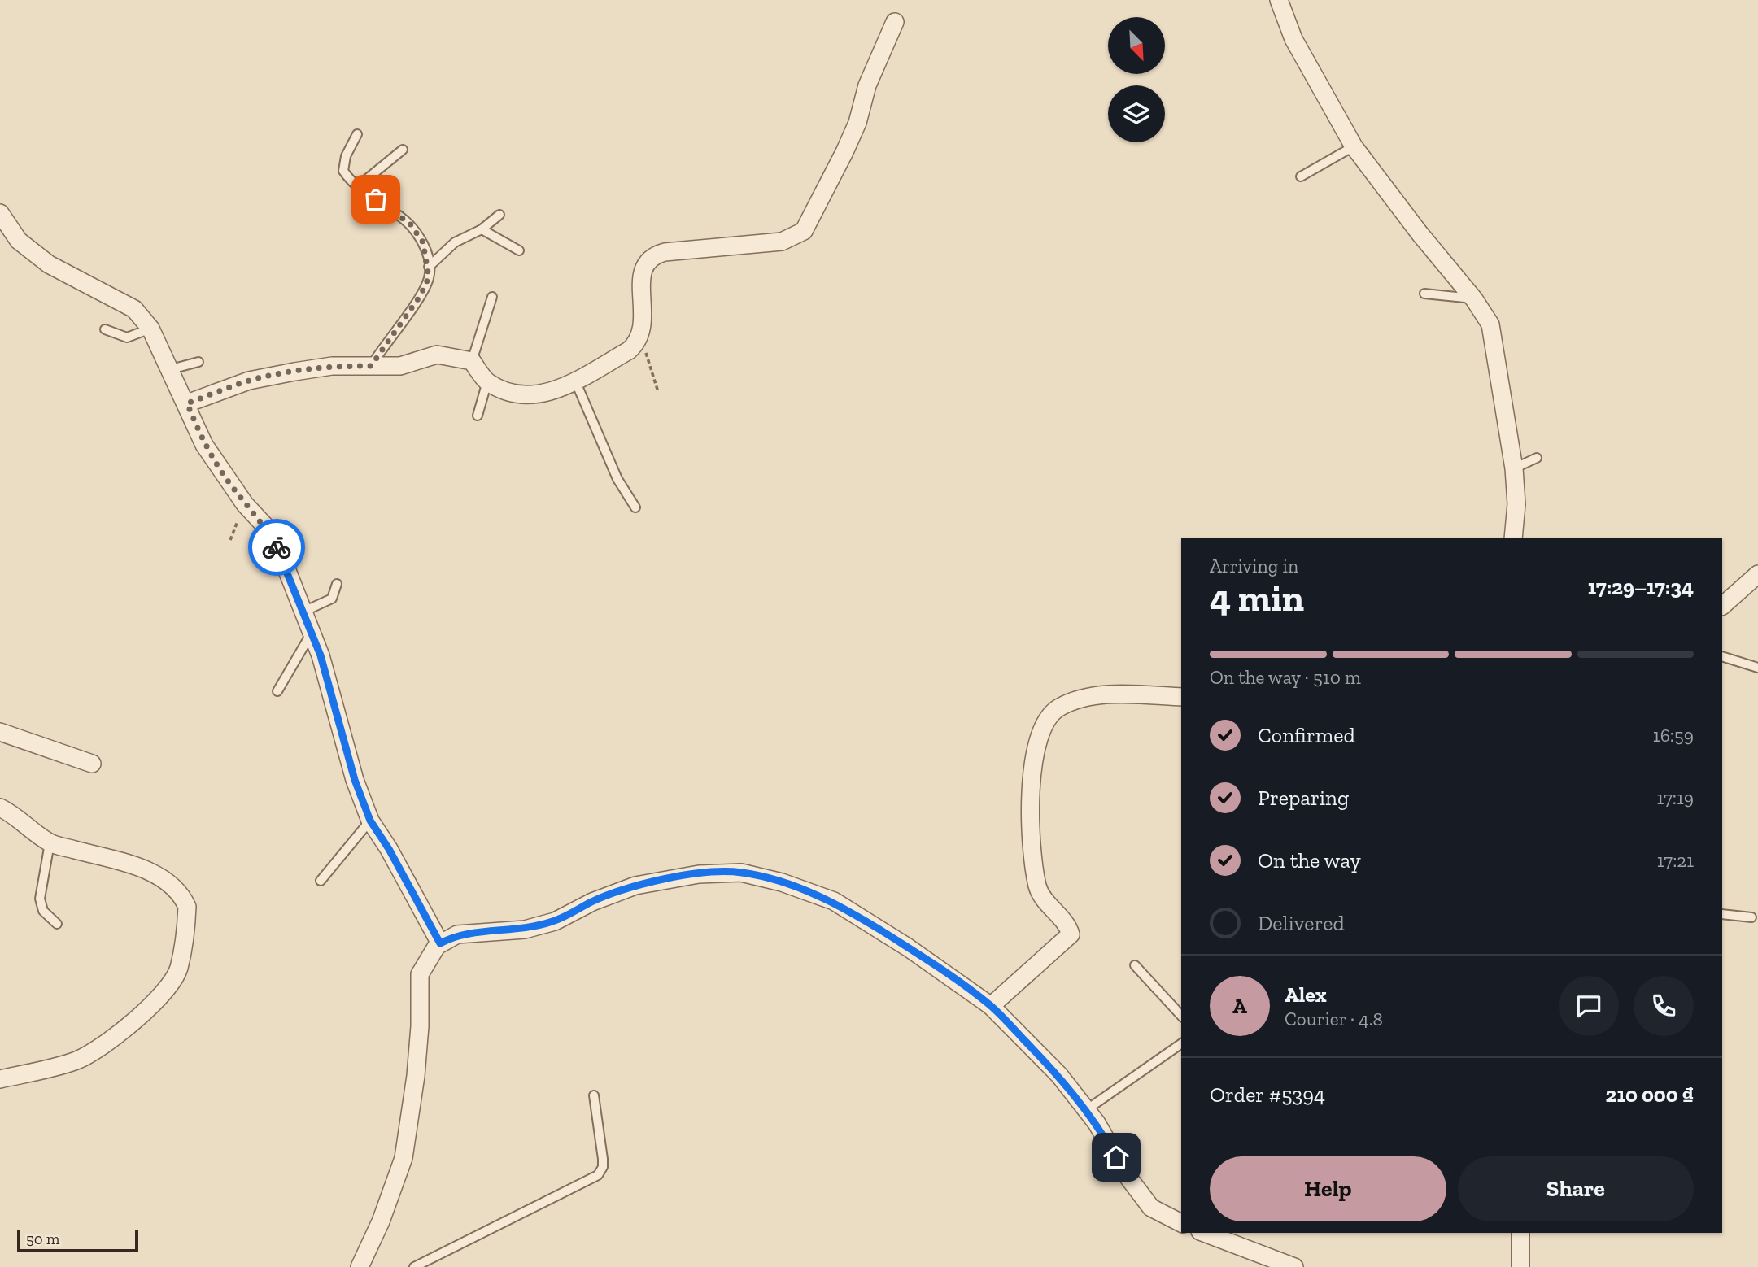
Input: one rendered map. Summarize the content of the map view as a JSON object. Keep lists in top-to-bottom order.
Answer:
{
  "scale_bar": "50 m",
  "north": "bottom right",
  "page": {
    "heading": ["4 min", "Arriving in", "17:29–17:34"],
    "panel": [
      "Alex",
      "Courier · 4.8",
      "Order #5394",
      "210 000 ₫"
    ],
    "bar": "On the way · 510 m",
    "list": [
      ["Confirmed", "16:59"],
      ["Preparing", "17:19"],
      ["On the way", "17:21"],
      "Delivered"
    ],
    "round": "A",
    "buttons": ["Help", "Share"],
    "scale": "50 m"
  }
}
